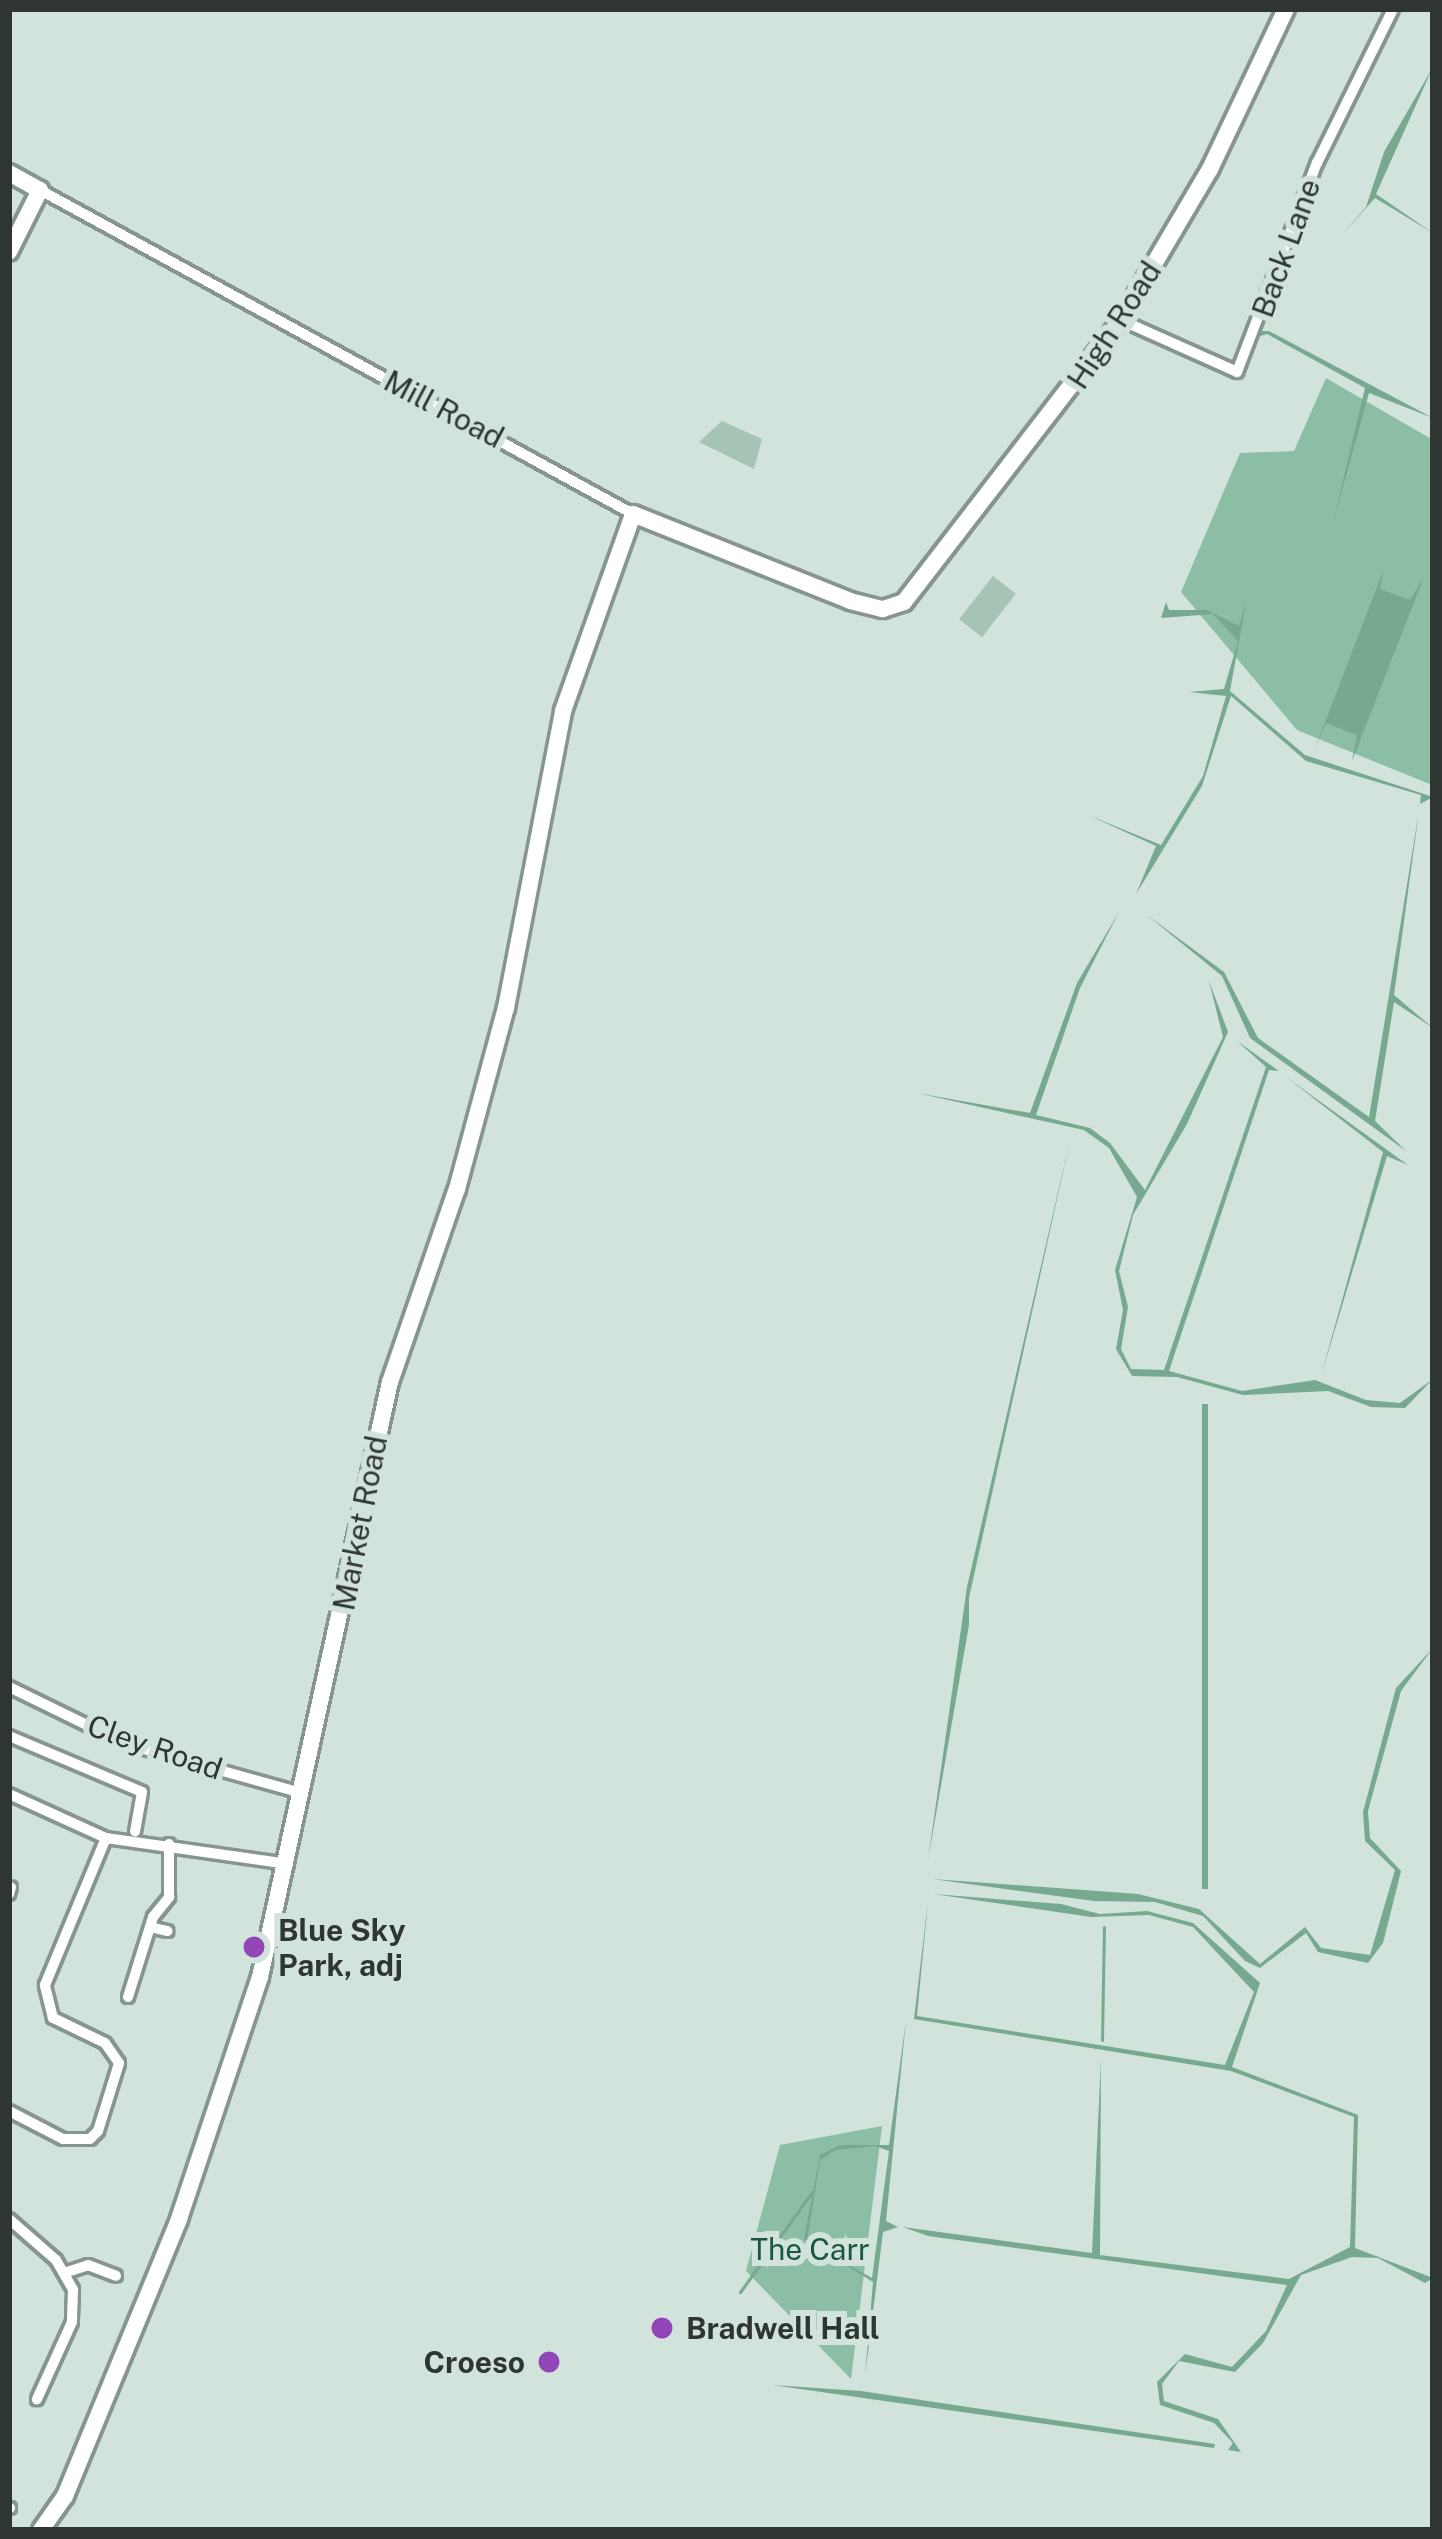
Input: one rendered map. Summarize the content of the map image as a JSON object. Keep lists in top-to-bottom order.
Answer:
{
  "streets": {
    "street": [
      "Back Lane",
      "High Road",
      "Mill Road",
      "Market Road",
      "Cley Road"
    ]
  },
  "crossings": [
    ["Back Lane", "High Road"],
    ["High Road", "Mill Road"],
    ["Mill Road", "Market Road"],
    ["Market Road", "Cley Road"]
  ],
  "parks": ["The Carr"],
  "places": ["Blue Sky Park, adj", "Bradwell Hall", "Croeso"]
}
